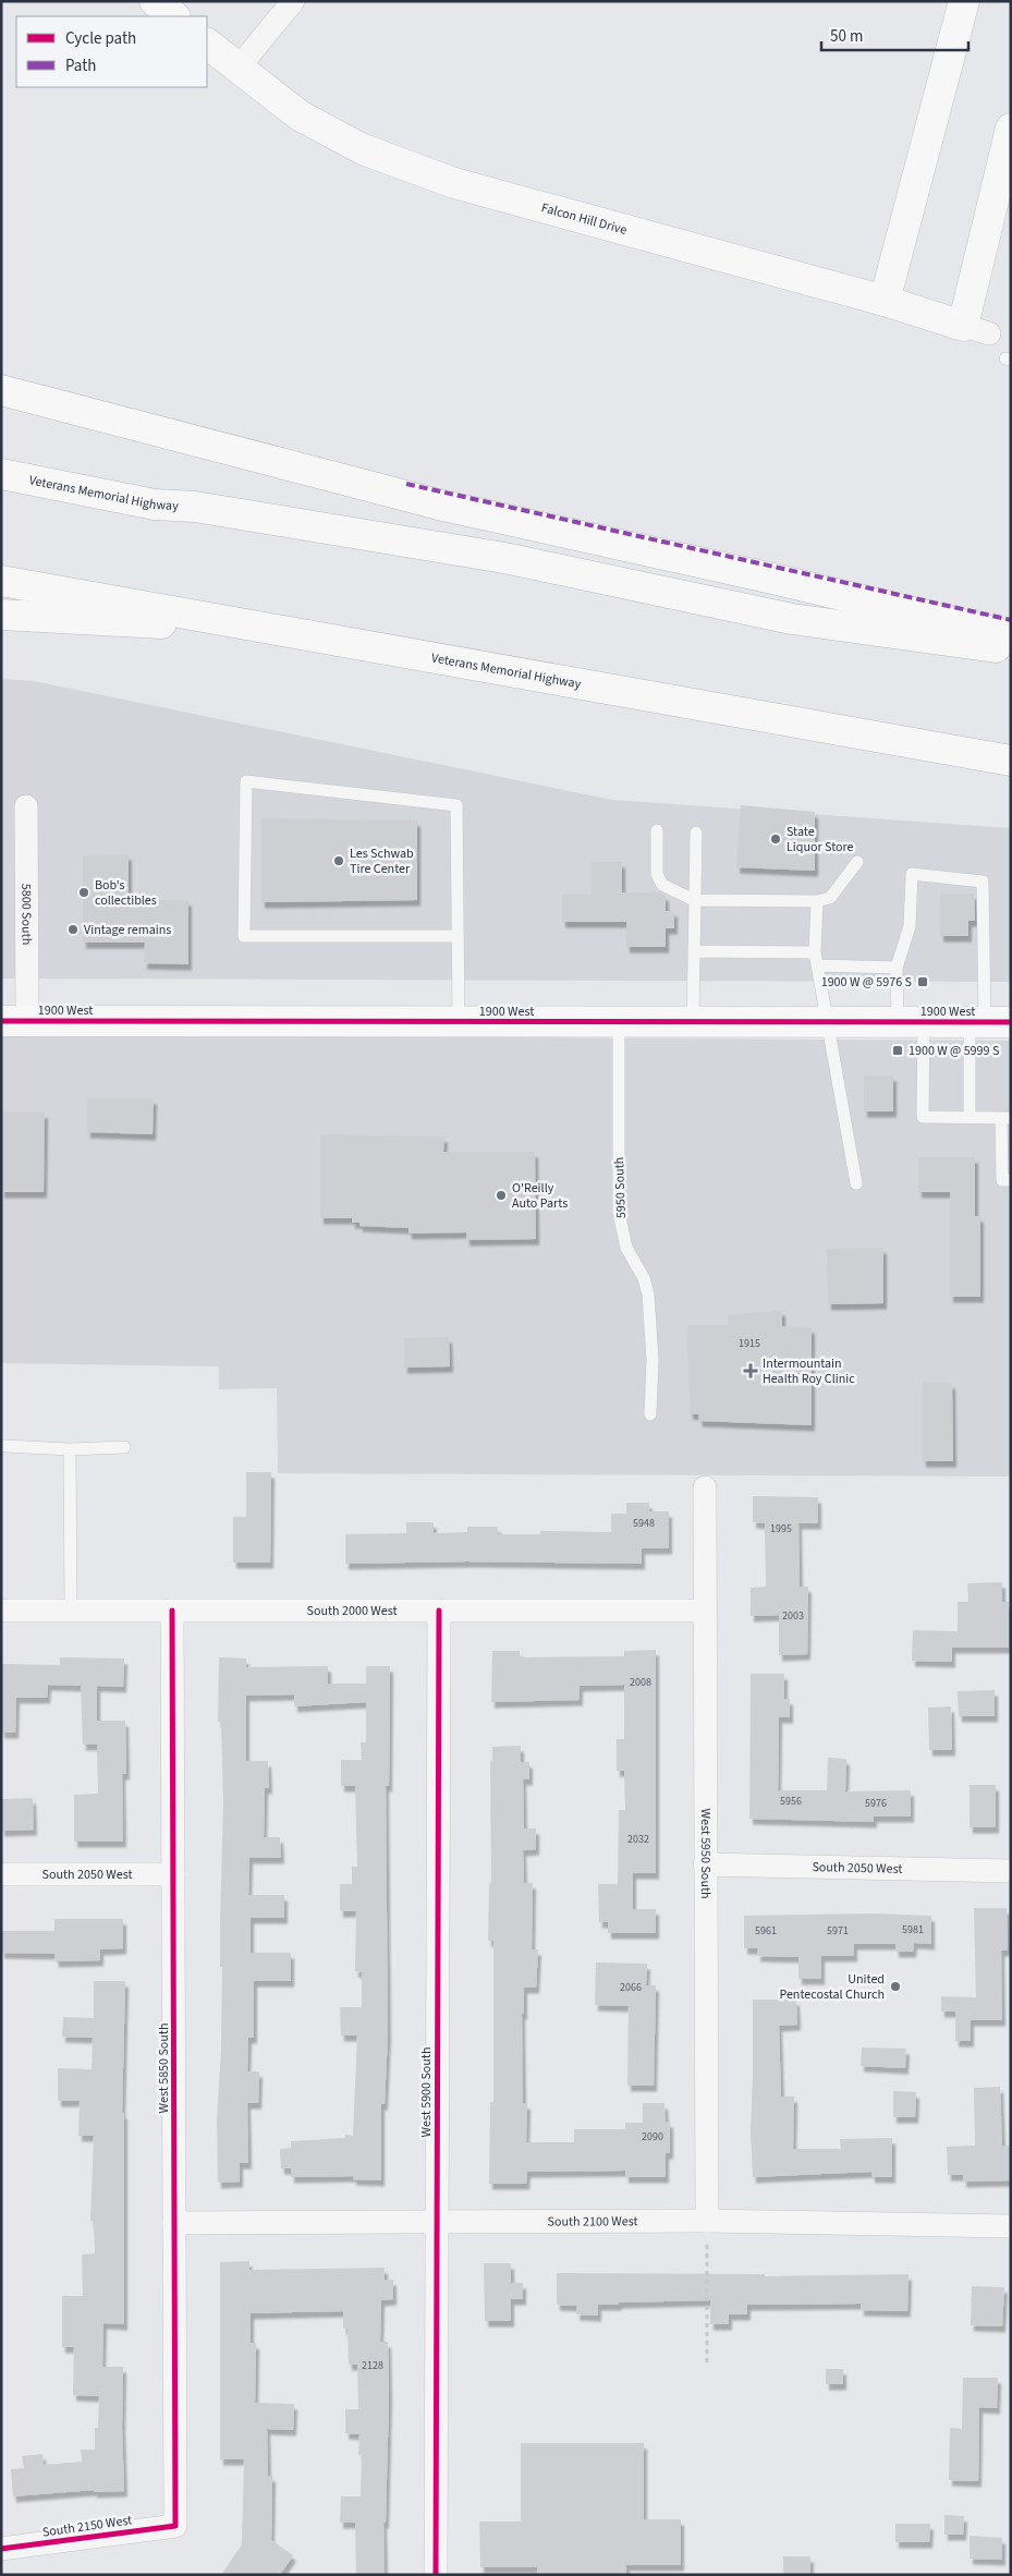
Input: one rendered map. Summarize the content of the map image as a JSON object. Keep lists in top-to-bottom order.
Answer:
{
  "streets": {
    "main road": ["Falcon Hill Drive", "Veterans Memorial Highway", "1900 West"],
    "street": [
      "5800 South",
      "South 2000 West",
      "West 5950 South",
      "South 2050 West",
      "West 5850 South",
      "West 5900 South",
      "South 2100 West",
      "South 2150 West"
    ],
    "lane": ["5950 South"]
  },
  "crossings": [
    ["5800 South", "1900 West"],
    ["1900 West", "5950 South"],
    ["South 2000 West", "West 5950 South"],
    ["South 2000 West", "West 5850 South"],
    ["South 2000 West", "West 5900 South"],
    ["West 5950 South", "South 2050 West"],
    ["West 5950 South", "South 2100 West"],
    ["South 2050 West", "West 5850 South"],
    ["West 5850 South", "South 2100 West"],
    ["West 5850 South", "South 2150 West"],
    ["West 5900 South", "South 2100 West"]
  ],
  "places": {
    "other": [
      "State Liquor Store",
      "Les Schwab Tire Center",
      "Bob's collectibles",
      "Vintage remains",
      "O'Reilly Auto Parts",
      "United Pentecostal Church"
    ],
    "transit": ["1900 W @ 5976 S", "1900 W @ 5999 S"],
    "health": ["Intermountain Health Roy Clinic"]
  },
  "house_numbers": [
    "1915",
    "5948",
    "1995",
    "2003",
    "2008",
    "5956",
    "5976",
    "2032",
    "5981",
    "5961",
    "5971",
    "2066",
    "2090",
    "2128"
  ],
  "legend": ["Cycle path", "Path"],
  "scale_bar": "50 m"
}
